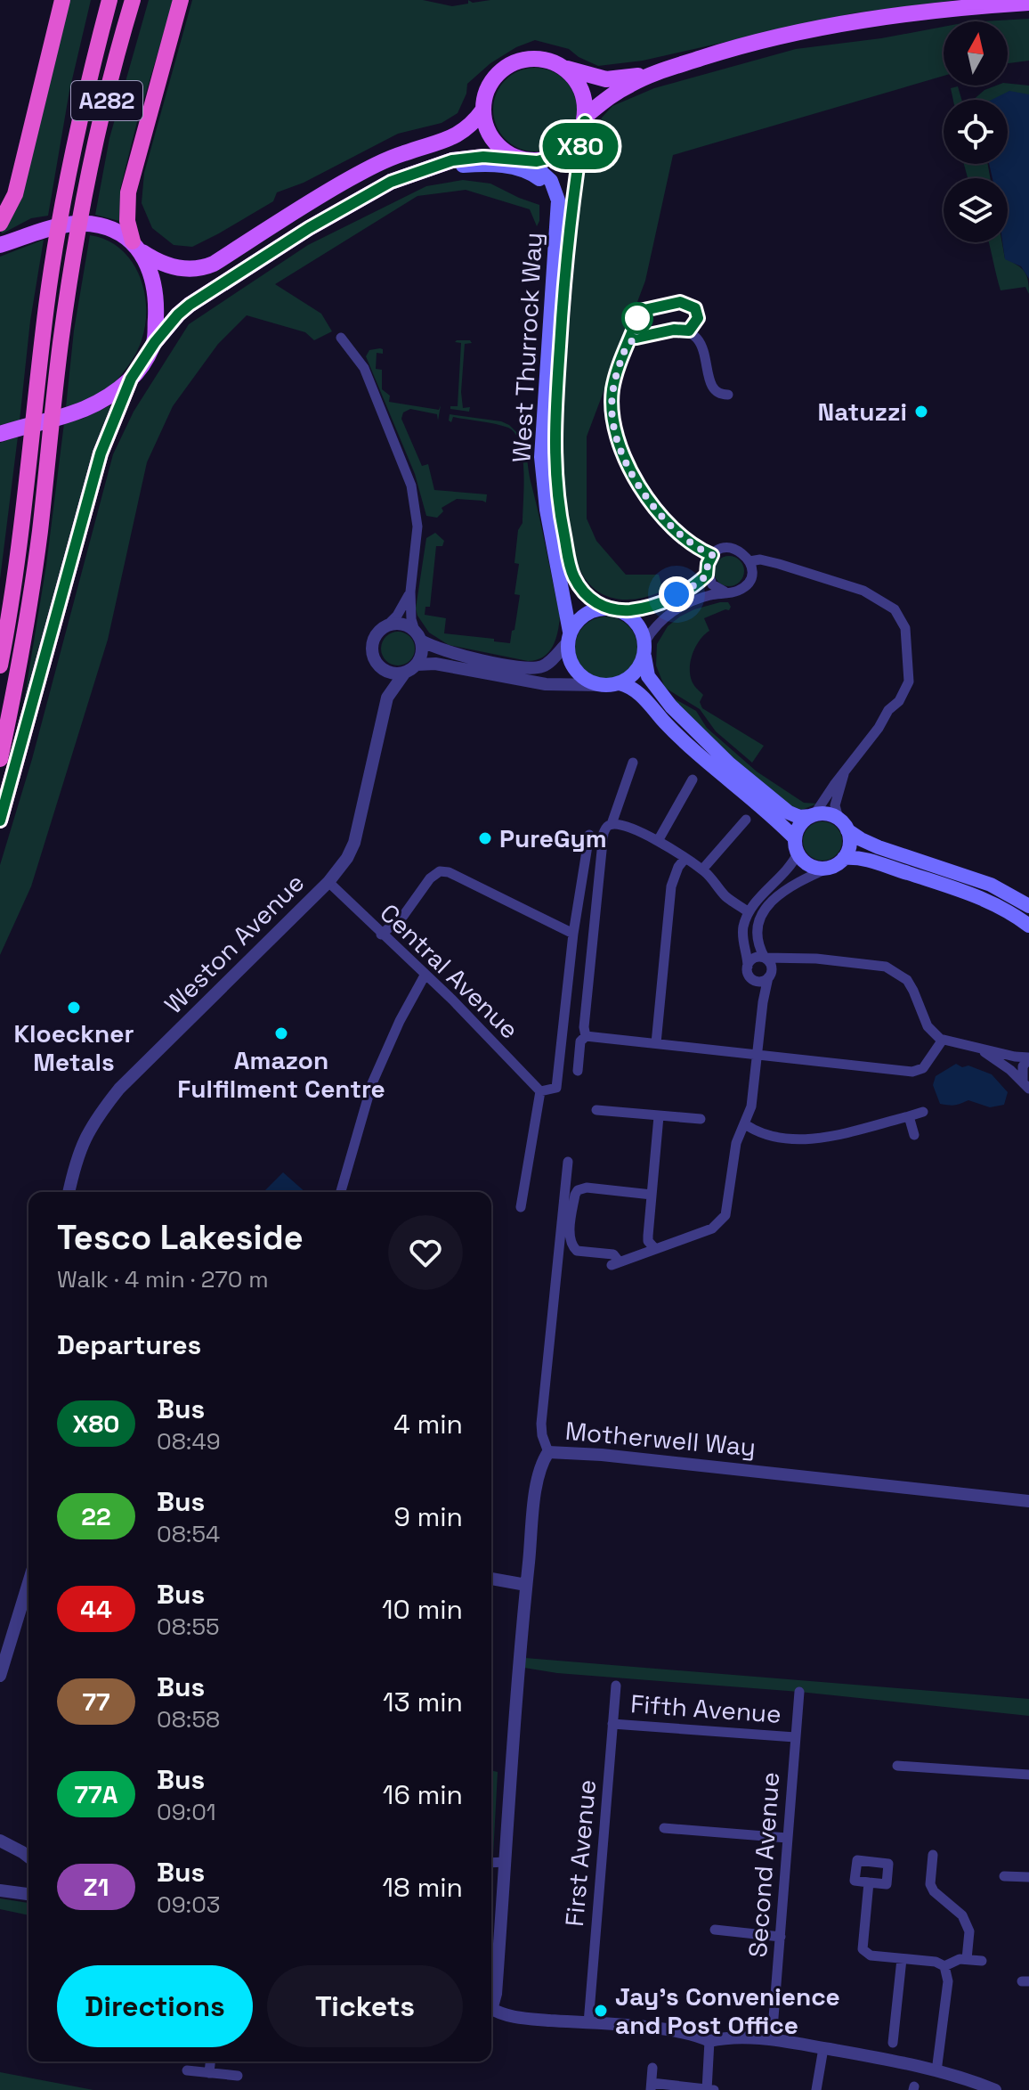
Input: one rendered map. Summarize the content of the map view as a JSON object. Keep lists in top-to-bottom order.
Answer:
{
  "streets": {
    "highway": ["A282"],
    "main road": ["West Thurrock Way"],
    "street": [
      "Weston Avenue",
      "Central Avenue",
      "Motherwell Way",
      "Fifth Avenue",
      "First Avenue",
      "Second Avenue"
    ]
  },
  "crossings": [
    ["Weston Avenue", "Central Avenue"],
    ["Fifth Avenue", "First Avenue"],
    ["Fifth Avenue", "Second Avenue"]
  ],
  "places": [
    "Natuzzi",
    "PureGym",
    "Kloeckner Metals",
    "Amazon Fulfilment Centre",
    "Jay's Convenience and Post Office"
  ],
  "lines": ["bus line X80"],
  "north": "top",
  "page": {
    "on_map": "X80",
    "heading": [
      ["Tesco Lakeside", "Walk · 4 min · 270 m"],
      "Departures"
    ],
    "list": [
      {
        "mark": "X80",
        "name": "Bus",
        "note": "08:49",
        "value": "4 min"
      },
      {
        "mark": "22",
        "name": "Bus",
        "note": "08:54",
        "value": "9 min"
      },
      {
        "mark": "44",
        "name": "Bus",
        "note": "08:55",
        "value": "10 min"
      },
      {
        "mark": "77",
        "name": "Bus",
        "note": "08:58",
        "value": "13 min"
      },
      {
        "mark": "77A",
        "name": "Bus",
        "note": "09:01",
        "value": "16 min"
      },
      {
        "mark": "Z1",
        "name": "Bus",
        "note": "09:03",
        "value": "18 min"
      }
    ],
    "buttons": ["Directions", "Tickets"]
  }
}
